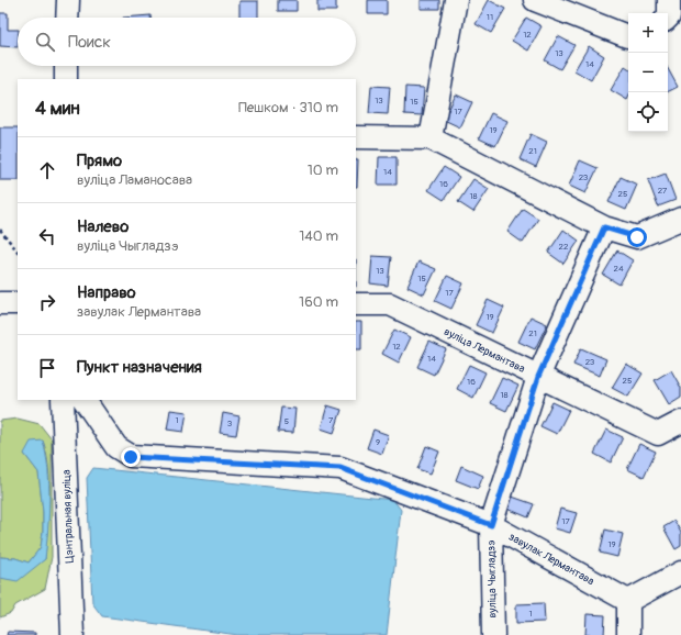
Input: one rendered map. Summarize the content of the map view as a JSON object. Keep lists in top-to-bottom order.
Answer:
{
  "streets": {
    "street": [
      "вуліца Лермантава",
      "Цэнтральная вуліца",
      "завулак Лермантава",
      "вуліца Чыгладзэ"
    ]
  },
  "crossings": [
    ["вуліца Лермантава", "вуліца Чыгладзэ"],
    ["завулак Лермантава", "вуліца Чыгладзэ"]
  ],
  "house_numbers": [
    "11",
    "12",
    "13",
    "14",
    "13",
    "15",
    "17",
    "19",
    "21",
    "14",
    "23",
    "16",
    "27",
    "25",
    "18",
    "22",
    "24",
    "13",
    "15",
    "17",
    "19",
    "21",
    "12",
    "14",
    "23",
    "25",
    "16",
    "18",
    "1",
    "7",
    "5",
    "3",
    "9",
    "17",
    "19",
    "1"
  ],
  "page": {
    "map_buttons": ["+", "−"],
    "search": "Поиск",
    "heading": ["4 мин", "Пешком · 310 m"],
    "list": [
      ["Прямо", "вуліца Ламаносава", "10 m"],
      ["Налево", "вуліца Чыгладзэ", "140 m"],
      ["Направо", "завулак Лермантава", "160 m"],
      "Пункт назначения"
    ]
  }
}
